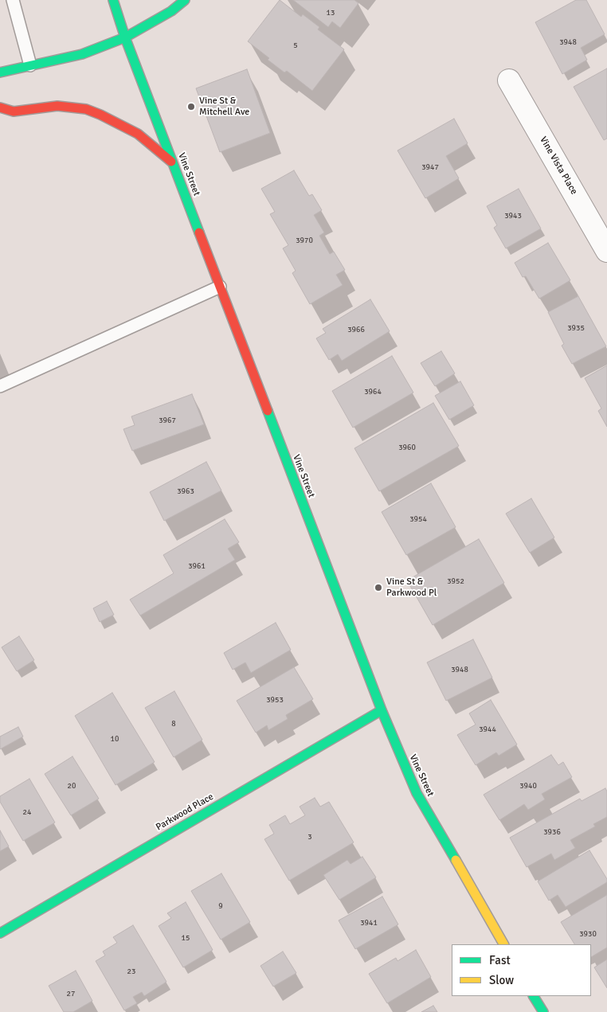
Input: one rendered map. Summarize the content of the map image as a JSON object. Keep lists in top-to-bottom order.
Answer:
{
  "streets": {
    "main road": ["Vine Street", "Parkwood Place"],
    "street": ["Vine Vista Place"]
  },
  "crossings": [
    ["Vine Street", "Parkwood Place"]
  ],
  "places": ["Vine St & Mitchell Ave", "Vine St & Parkwood Pl"],
  "house_numbers": [
    "13",
    "3948",
    "5",
    "3947",
    "3943",
    "3970",
    "3935",
    "3966",
    "3964",
    "3967",
    "3960",
    "3963",
    "3954",
    "3961",
    "3952",
    "3948",
    "3953",
    "8",
    "3944",
    "10",
    "20",
    "3940",
    "24",
    "3936",
    "3",
    "9",
    "3941",
    "3930",
    "15",
    "23",
    "27"
  ],
  "legend": ["Fast", "Slow"]
}
